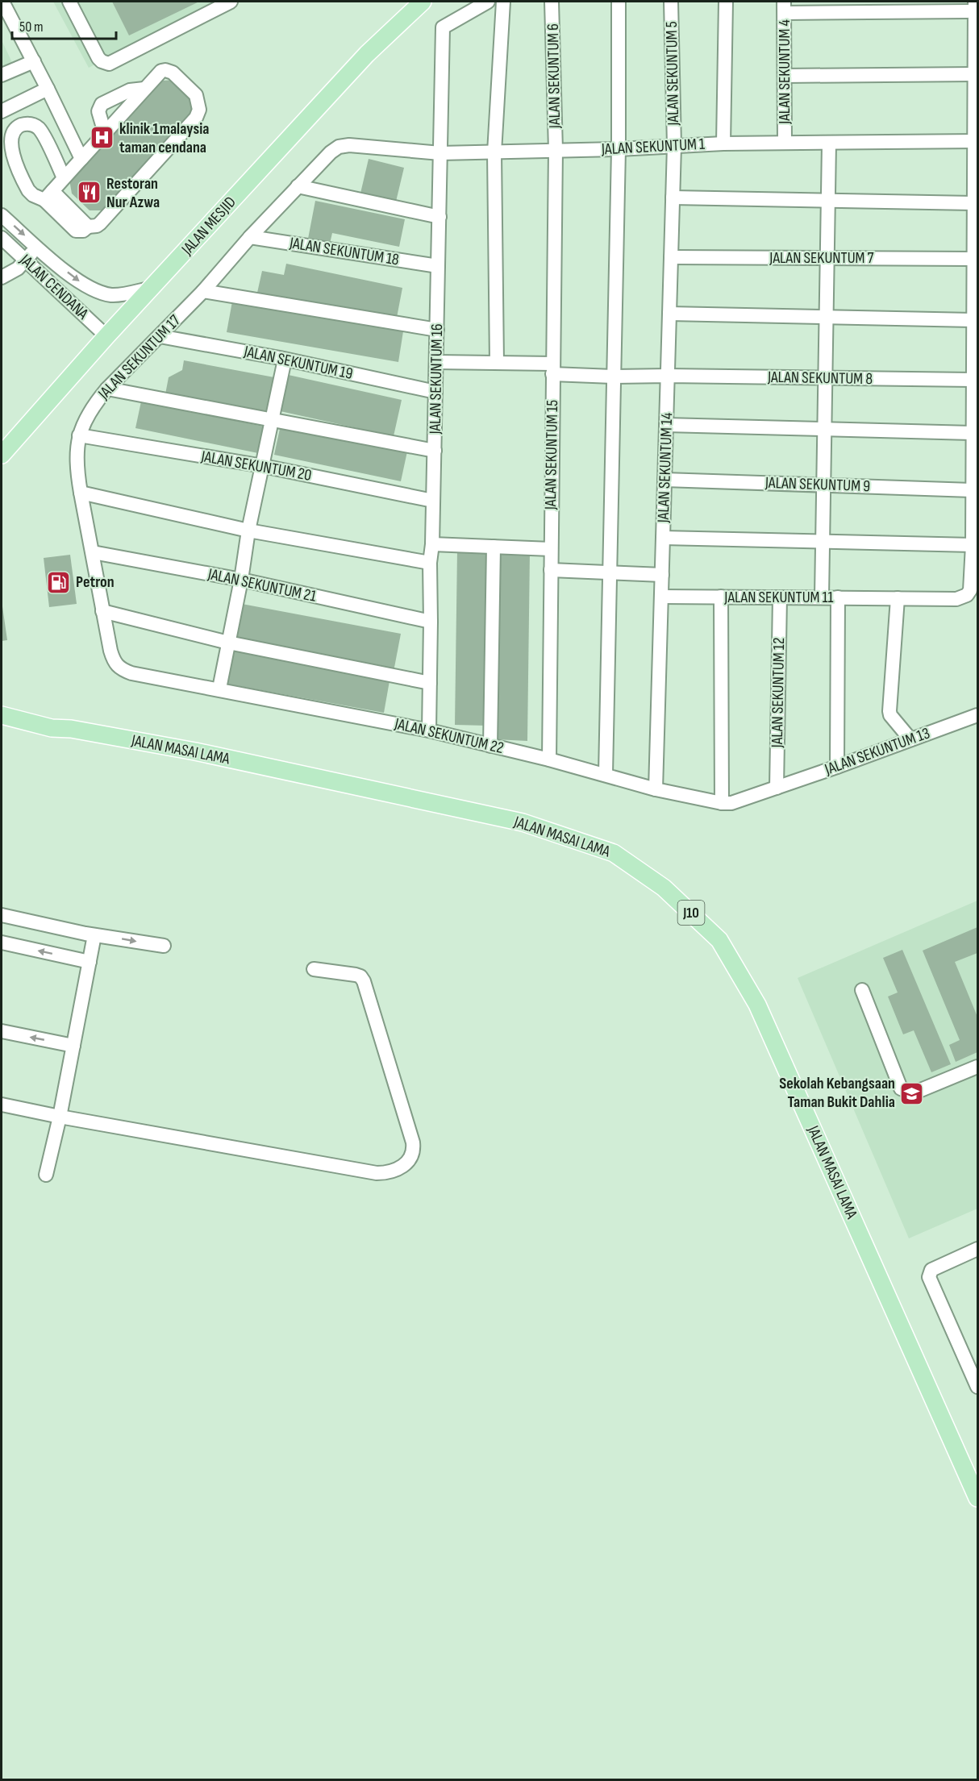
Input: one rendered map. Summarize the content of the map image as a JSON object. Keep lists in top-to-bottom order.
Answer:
{
  "streets": {
    "main road": ["JALAN MESJID", "JALAN MASAI LAMA", "J10"],
    "street": [
      "JALAN SEKUNTUM 4",
      "JALAN SEKUNTUM 5",
      "JALAN SEKUNTUM 6",
      "JALAN SEKUNTUM 1",
      "JALAN SEKUNTUM 18",
      "JALAN SEKUNTUM 7",
      "JALAN CENDANA",
      "JALAN SEKUNTUM 17",
      "JALAN SEKUNTUM 19",
      "JALAN SEKUNTUM 8",
      "JALAN SEKUNTUM 16",
      "JALAN SEKUNTUM 15",
      "JALAN SEKUNTUM 20",
      "JALAN SEKUNTUM 14",
      "JALAN SEKUNTUM 9",
      "JALAN SEKUNTUM 21",
      "JALAN SEKUNTUM 11",
      "JALAN SEKUNTUM 12",
      "JALAN SEKUNTUM 22",
      "JALAN SEKUNTUM 13"
    ]
  },
  "crossings": [
    ["JALAN SEKUNTUM 4", "JALAN SEKUNTUM 1"],
    ["JALAN SEKUNTUM 5", "JALAN SEKUNTUM 1"],
    ["JALAN SEKUNTUM 5", "JALAN SEKUNTUM 14"],
    ["JALAN SEKUNTUM 6", "JALAN SEKUNTUM 1"],
    ["JALAN SEKUNTUM 6", "JALAN SEKUNTUM 15"],
    ["JALAN SEKUNTUM 1", "JALAN SEKUNTUM 17"],
    ["JALAN SEKUNTUM 1", "JALAN SEKUNTUM 16"],
    ["JALAN SEKUNTUM 1", "JALAN SEKUNTUM 15"],
    ["JALAN SEKUNTUM 1", "JALAN SEKUNTUM 14"],
    ["JALAN SEKUNTUM 1", "JALAN SEKUNTUM 11"],
    ["JALAN MESJID", "JALAN CENDANA"],
    ["JALAN SEKUNTUM 18", "JALAN SEKUNTUM 17"],
    ["JALAN SEKUNTUM 18", "JALAN SEKUNTUM 16"],
    ["JALAN SEKUNTUM 7", "JALAN SEKUNTUM 14"],
    ["JALAN SEKUNTUM 7", "JALAN SEKUNTUM 11"],
    ["JALAN SEKUNTUM 17", "JALAN SEKUNTUM 19"],
    ["JALAN SEKUNTUM 17", "JALAN SEKUNTUM 20"],
    ["JALAN SEKUNTUM 17", "JALAN SEKUNTUM 21"],
    ["JALAN SEKUNTUM 17", "JALAN SEKUNTUM 22"],
    ["JALAN SEKUNTUM 19", "JALAN SEKUNTUM 16"],
    ["JALAN SEKUNTUM 8", "JALAN SEKUNTUM 16"],
    ["JALAN SEKUNTUM 8", "JALAN SEKUNTUM 15"],
    ["JALAN SEKUNTUM 8", "JALAN SEKUNTUM 14"],
    ["JALAN SEKUNTUM 8", "JALAN SEKUNTUM 11"],
    ["JALAN SEKUNTUM 16", "JALAN SEKUNTUM 20"],
    ["JALAN SEKUNTUM 16", "JALAN SEKUNTUM 21"],
    ["JALAN SEKUNTUM 16", "JALAN SEKUNTUM 22"],
    ["JALAN SEKUNTUM 15", "JALAN SEKUNTUM 22"],
    ["JALAN SEKUNTUM 14", "JALAN SEKUNTUM 9"],
    ["JALAN SEKUNTUM 14", "JALAN SEKUNTUM 11"],
    ["JALAN SEKUNTUM 14", "JALAN SEKUNTUM 22"],
    ["JALAN SEKUNTUM 9", "JALAN SEKUNTUM 11"],
    ["JALAN SEKUNTUM 11", "JALAN SEKUNTUM 12"],
    ["JALAN SEKUNTUM 12", "JALAN SEKUNTUM 22"],
    ["JALAN SEKUNTUM 12", "JALAN SEKUNTUM 13"],
    ["JALAN SEKUNTUM 22", "JALAN SEKUNTUM 13"]
  ],
  "places": {
    "hospital": ["klinik 1malaysia taman cendana"],
    "restaurant": ["Restoran Nur Azwa"],
    "fuel station": ["Petron"],
    "school or university": ["Sekolah Kebangsaan Taman Bukit Dahlia"]
  },
  "scale_bar": "50 m"
}
